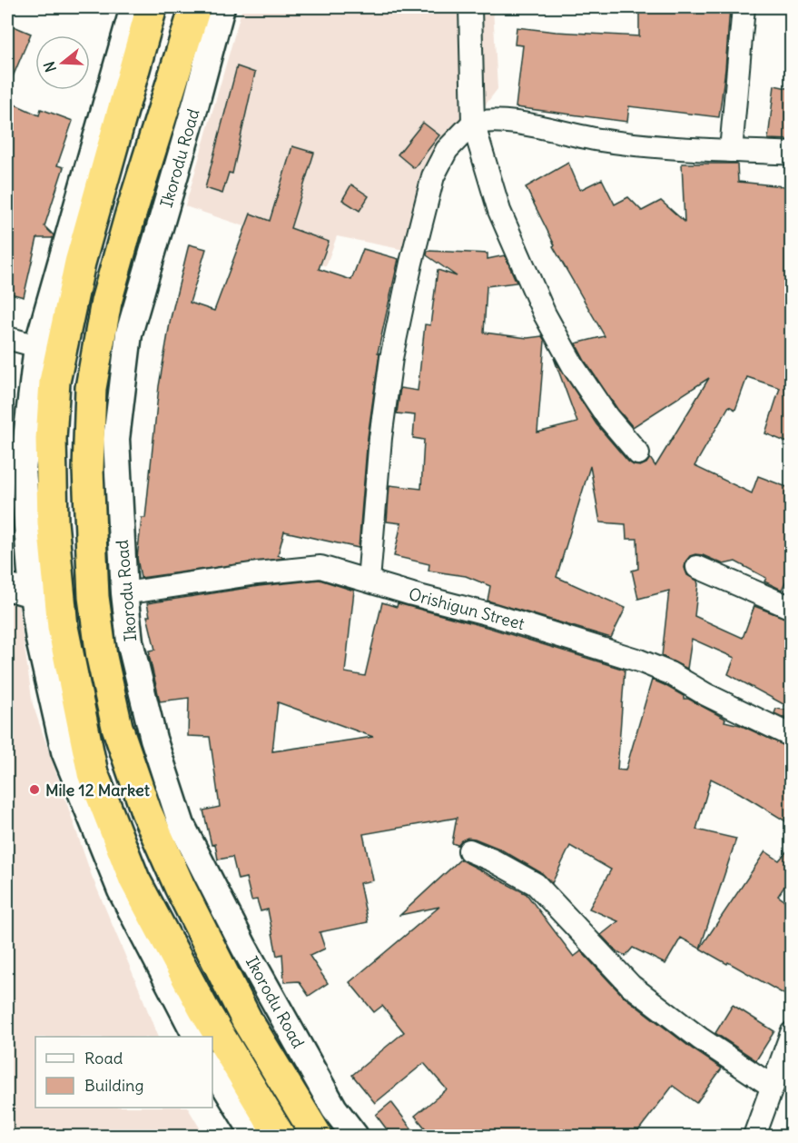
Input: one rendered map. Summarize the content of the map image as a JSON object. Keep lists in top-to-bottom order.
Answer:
{
  "streets": {
    "highway": ["Ikorodu Road"],
    "street": ["Orishigun Street"]
  },
  "crossings": [
    ["Ikorodu Road", "Orishigun Street"]
  ],
  "places": ["Mile 12 Market"],
  "legend": ["Road", "Building"],
  "north": "left"
}
